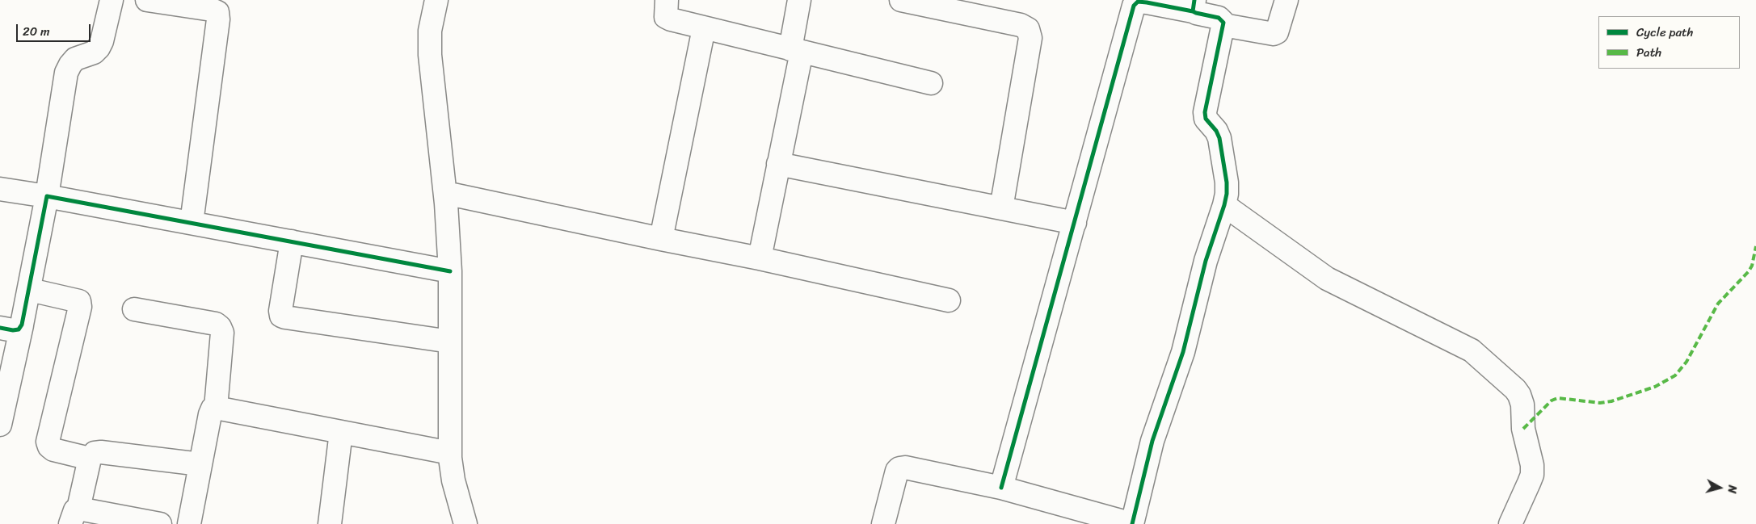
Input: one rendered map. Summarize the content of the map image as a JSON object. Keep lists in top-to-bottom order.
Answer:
{
  "legend": ["Cycle path", "Path"],
  "scale_bar": "20 m",
  "north": "right"
}
